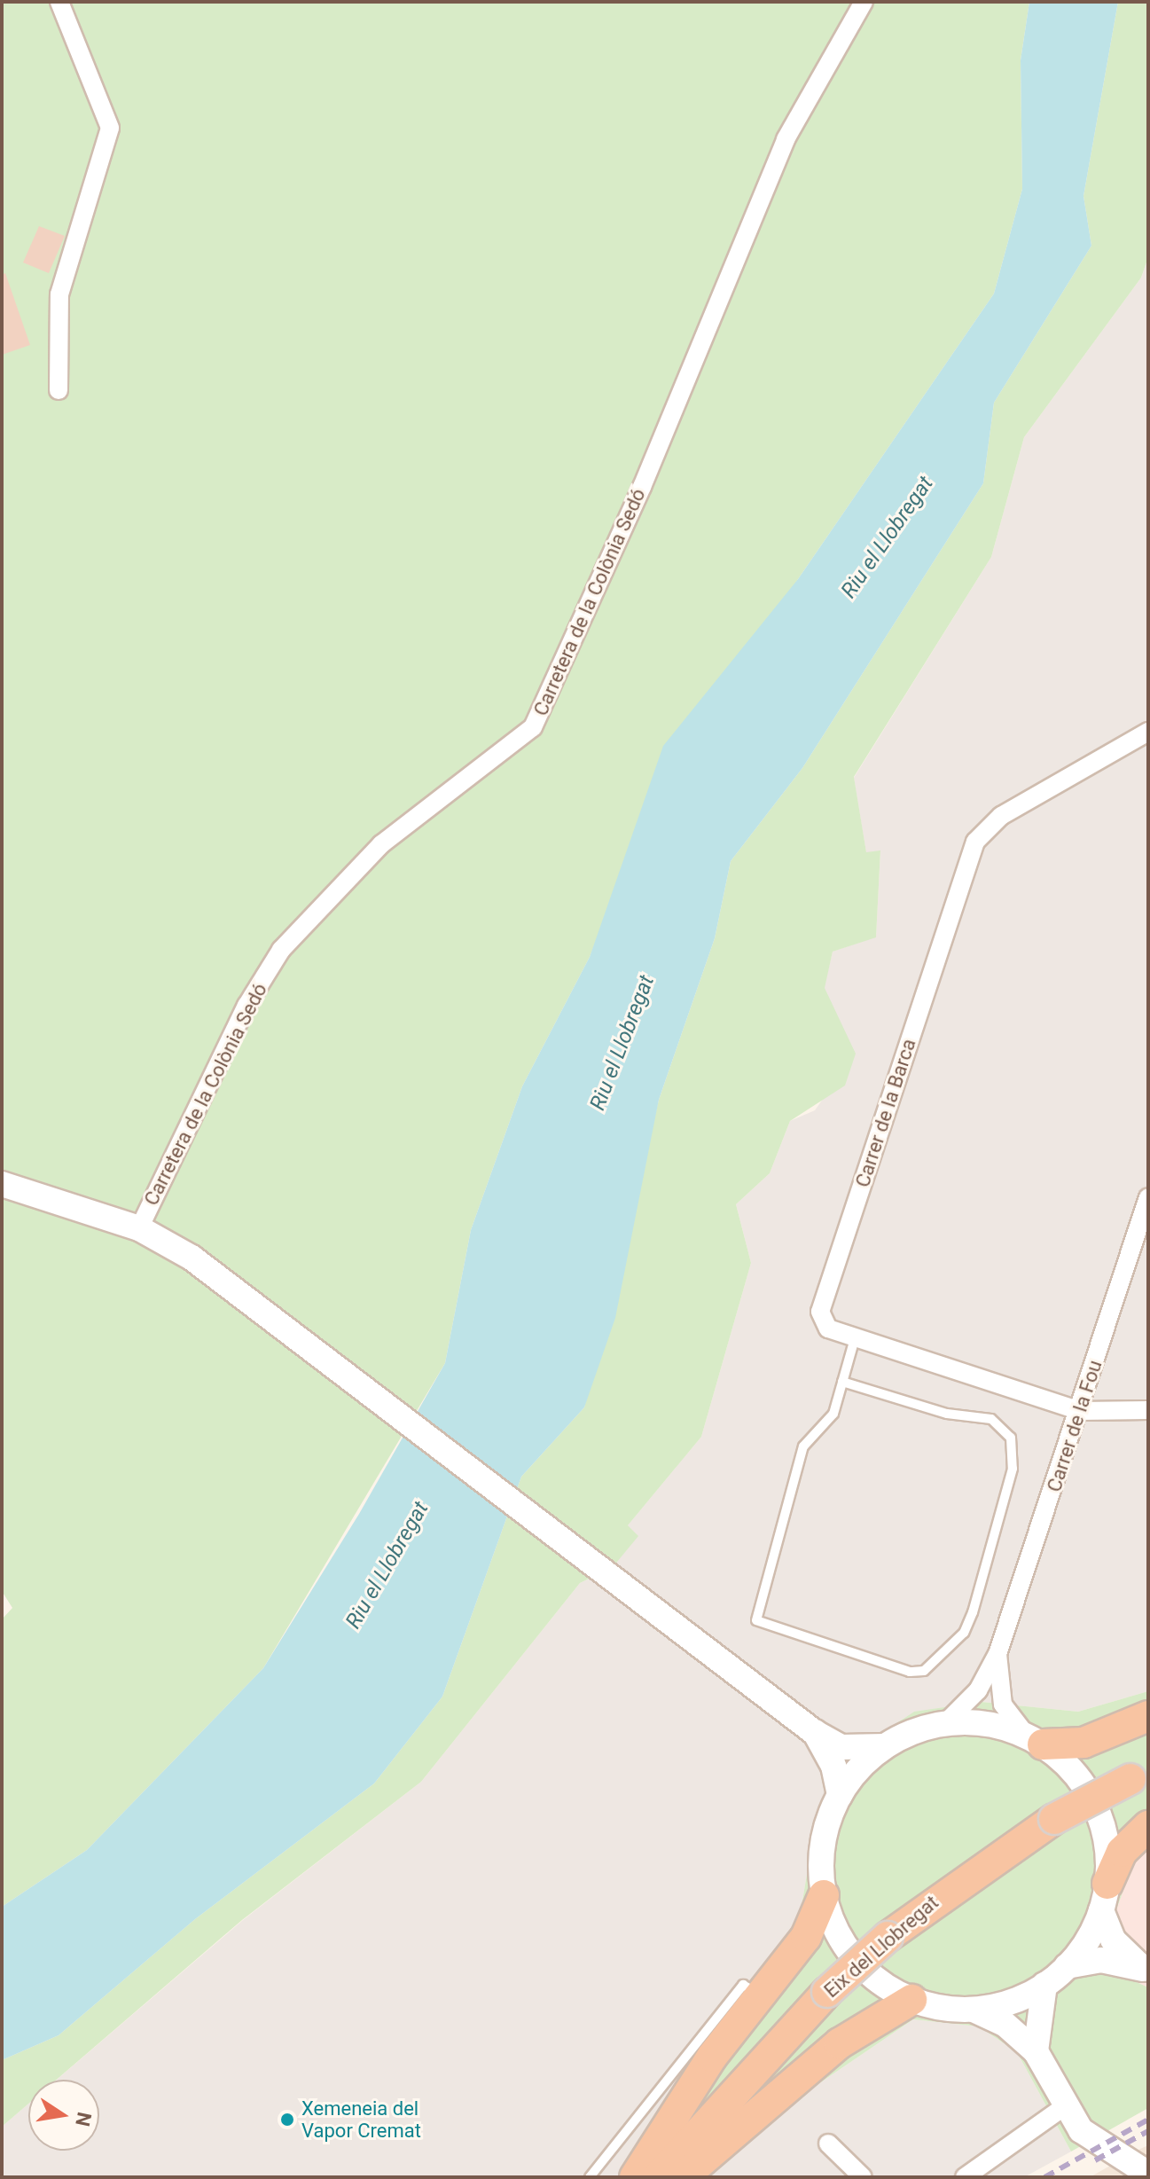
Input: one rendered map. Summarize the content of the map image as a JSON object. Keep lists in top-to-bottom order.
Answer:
{
  "streets": {
    "highway": ["Eix del Llobregat"],
    "street": ["Carretera de la Colònia Sedó", "Carrer de la Barca", "Carrer de la Fou"]
  },
  "crossings": [
    ["Carrer de la Barca", "Carrer de la Fou"]
  ],
  "water": ["Riu el Llobregat"],
  "places": ["Xemeneia del Vapor Cremat"],
  "north": "right"
}
